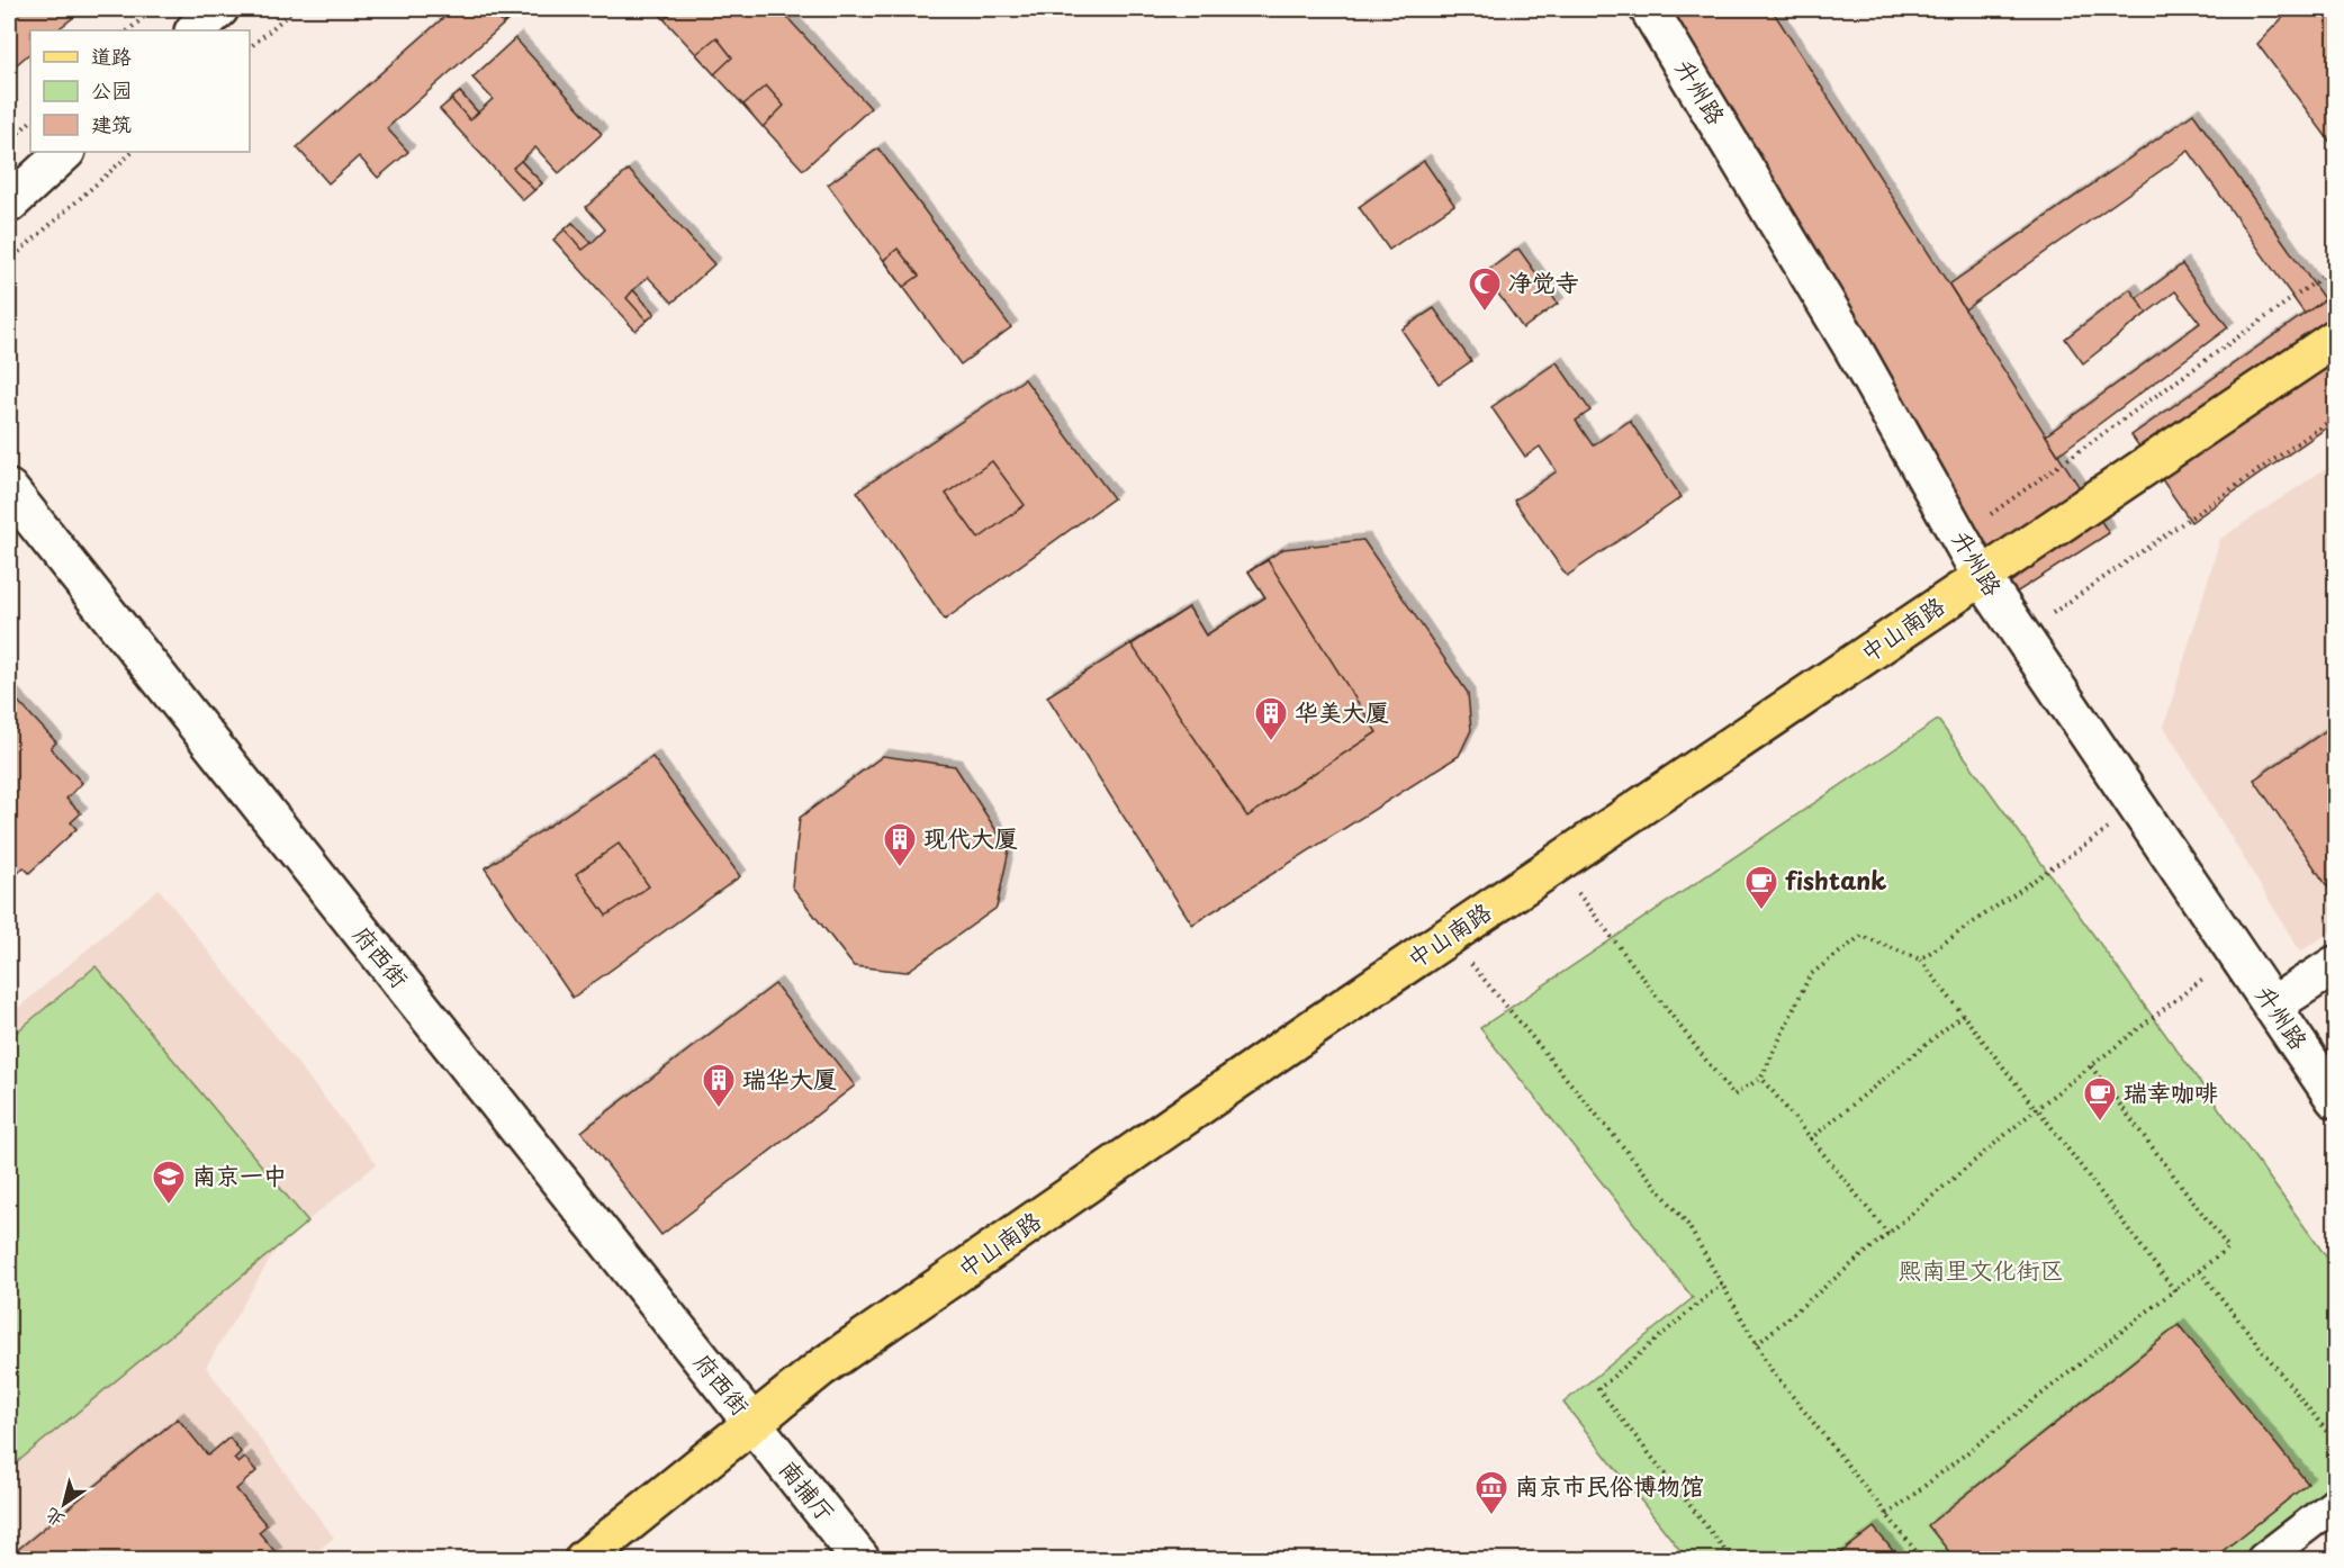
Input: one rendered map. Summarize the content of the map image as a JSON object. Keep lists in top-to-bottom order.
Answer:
{
  "streets": {
    "main road": ["中山南路"],
    "street": ["升州路", "府西街", "南捕厅"]
  },
  "crossings": [
    ["升州路", "中山南路"],
    ["中山南路", "府西街"],
    ["中山南路", "南捕厅"],
    ["府西街", "南捕厅"]
  ],
  "parks": ["熙南里文化街区"],
  "places": {
    "mosque": ["净觉寺"],
    "building": ["华美大厦", "现代大厦", "瑞华大厦"],
    "cafe": ["fishtank", "瑞幸咖啡"],
    "school or university": ["南京一中"],
    "museum": ["南京市民俗博物馆"]
  },
  "legend": ["道路", "公园", "建筑"],
  "north": "bottom left"
}
